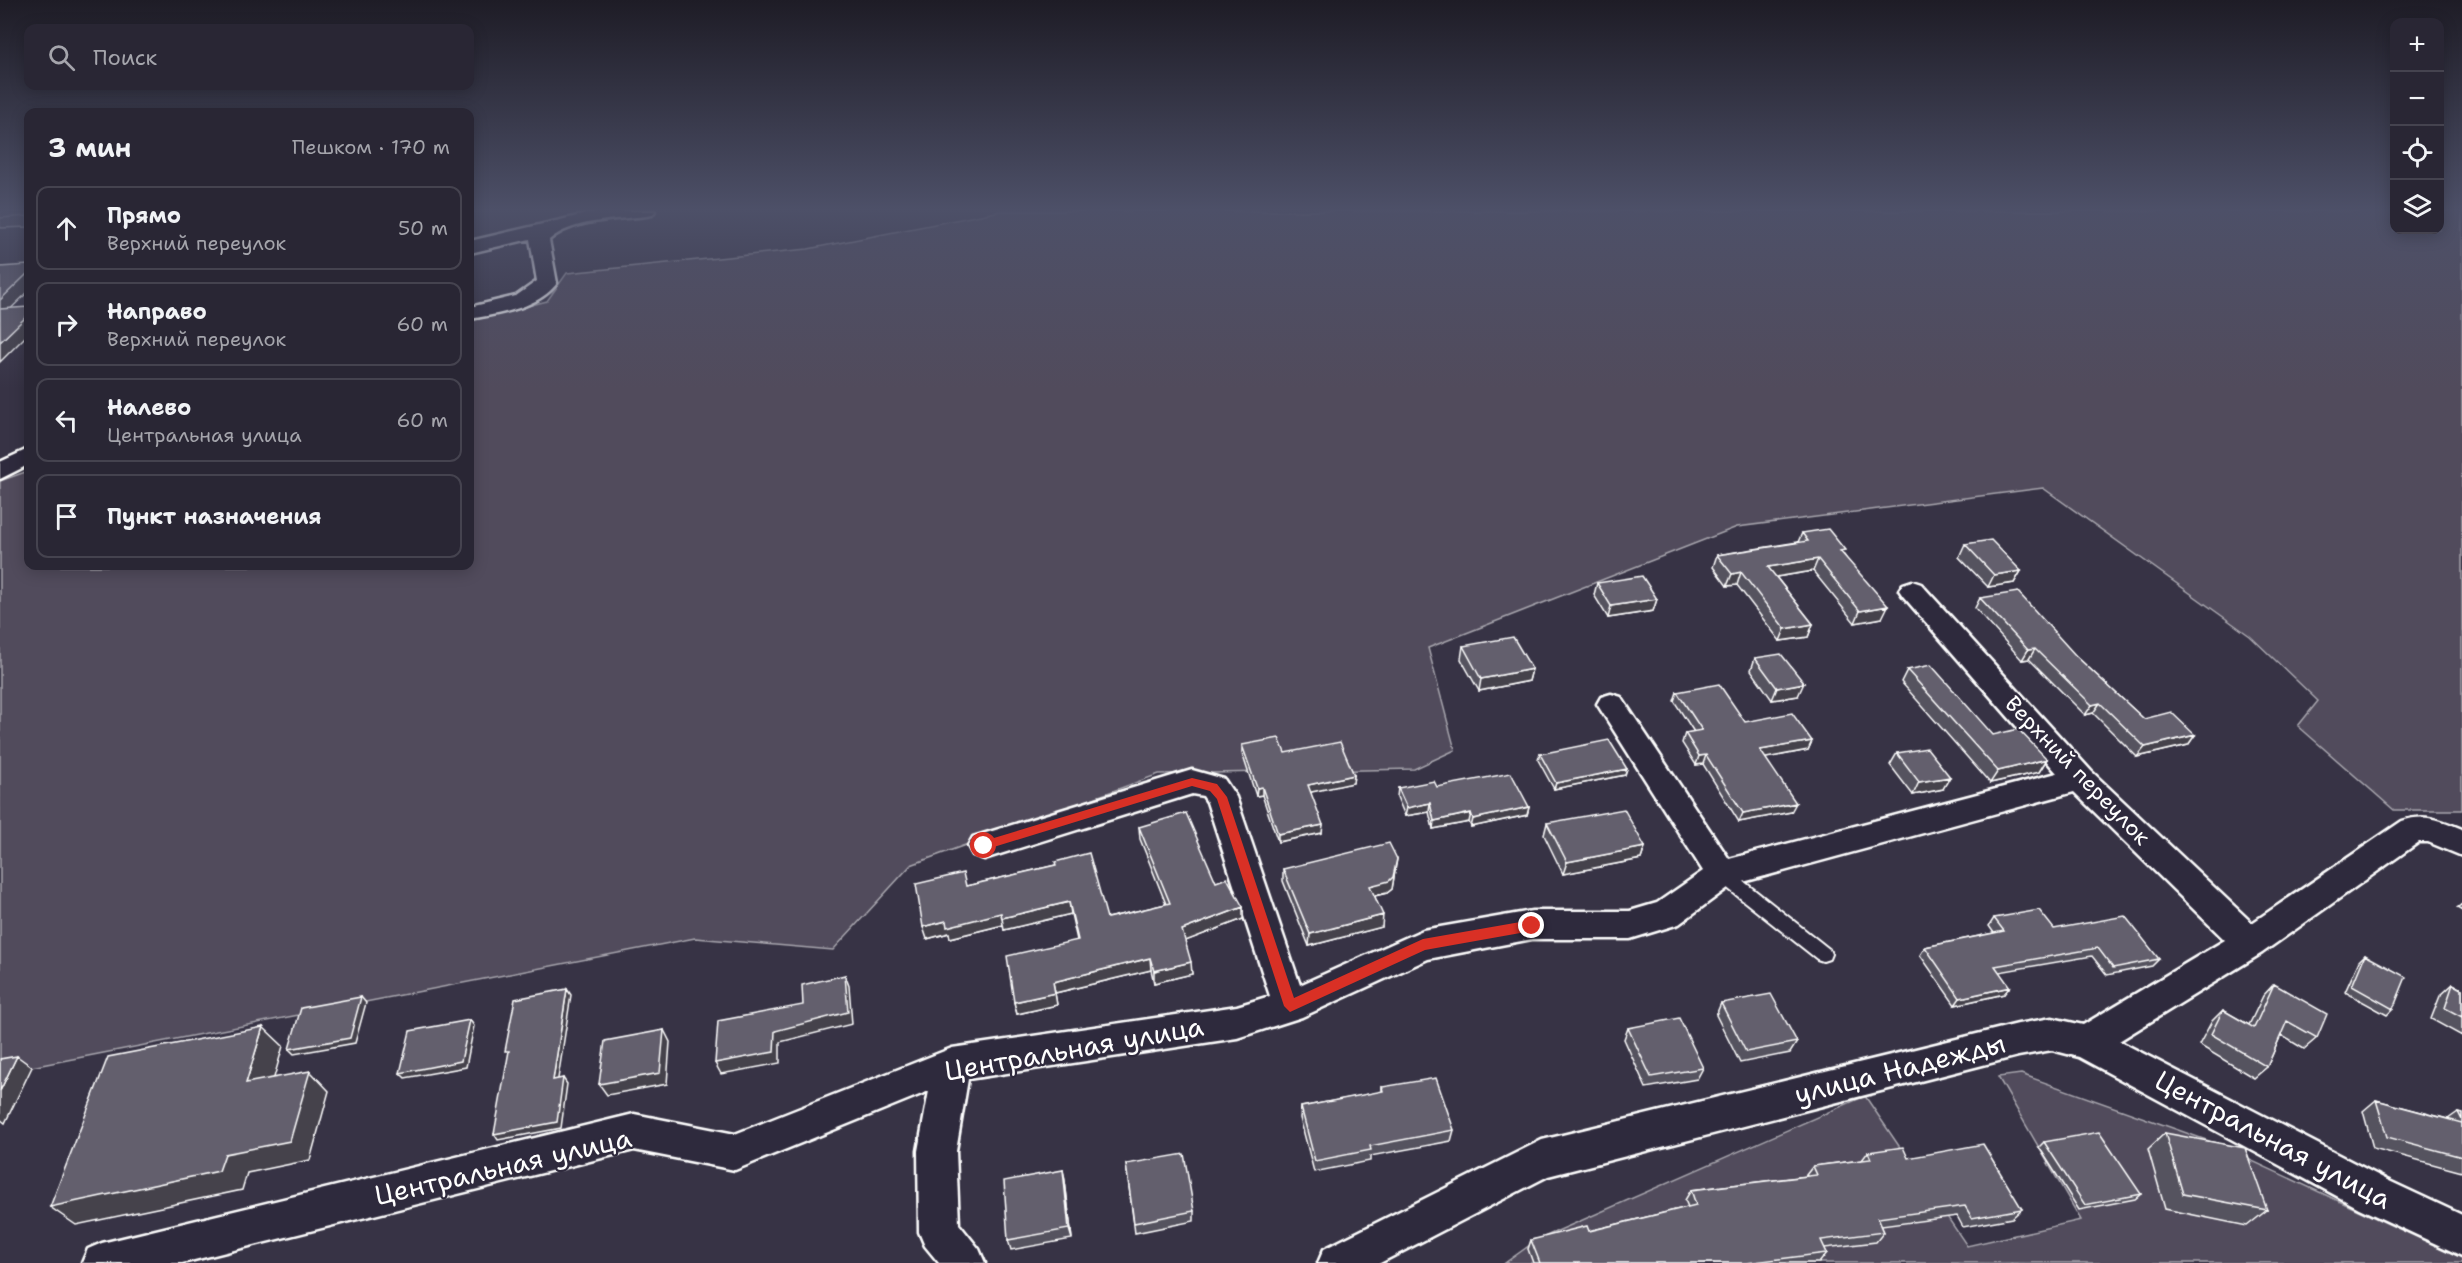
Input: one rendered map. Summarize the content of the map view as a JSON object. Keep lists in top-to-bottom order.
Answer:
{
  "streets": {
    "street": ["Верхний переулок", "Центральная улица", "улица Надежды"]
  },
  "crossings": [
    ["Центральная улица", "улица Надежды"]
  ],
  "page": {
    "map_buttons": ["+", "−"],
    "search": "Поиск",
    "heading": ["3 мин", "Пешком · 170 m"],
    "list": [
      ["Прямо", "Верхний переулок", "50 m"],
      ["Направо", "Верхний переулок", "60 m"],
      ["Налево", "Центральная улица", "60 m"],
      "Пункт назначения"
    ]
  }
}
